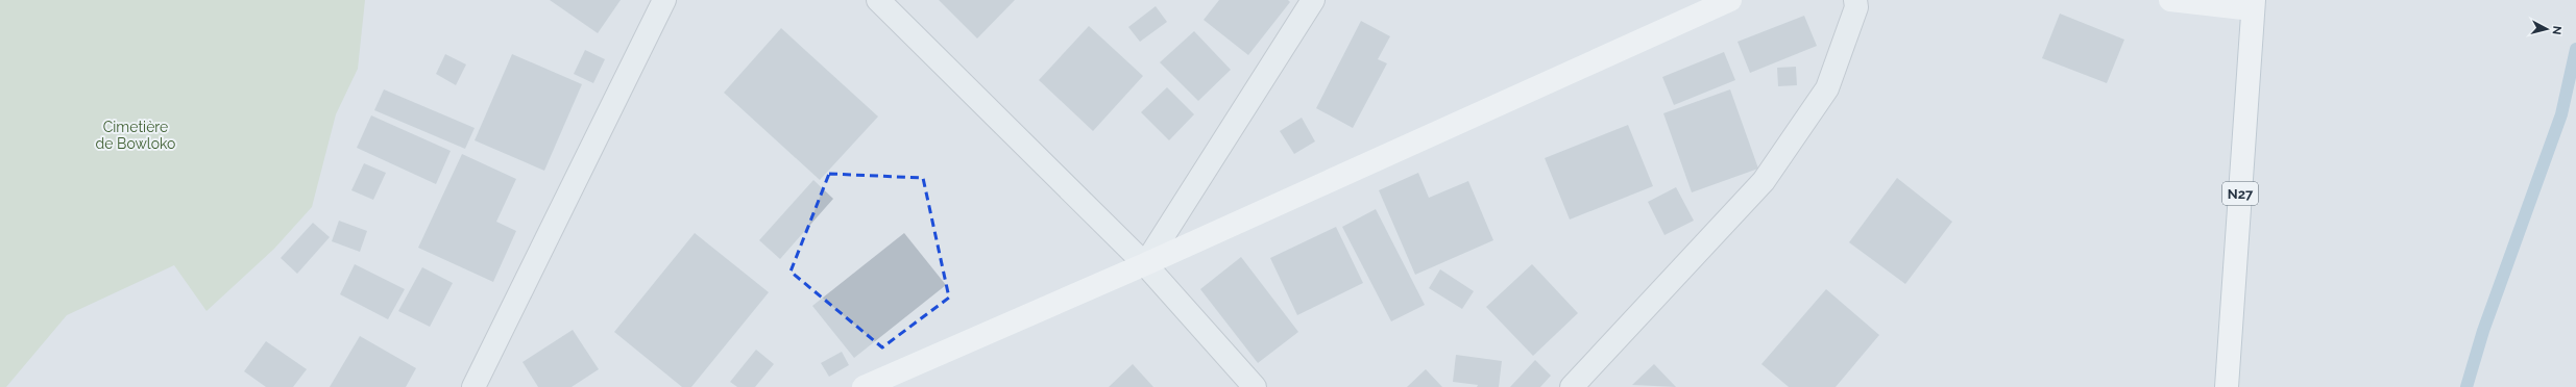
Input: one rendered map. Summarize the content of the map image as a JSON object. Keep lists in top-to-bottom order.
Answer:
{
  "streets": {
    "street": ["N27"]
  },
  "parks": ["Cimetière de Bowloko"],
  "north": "right"
}
